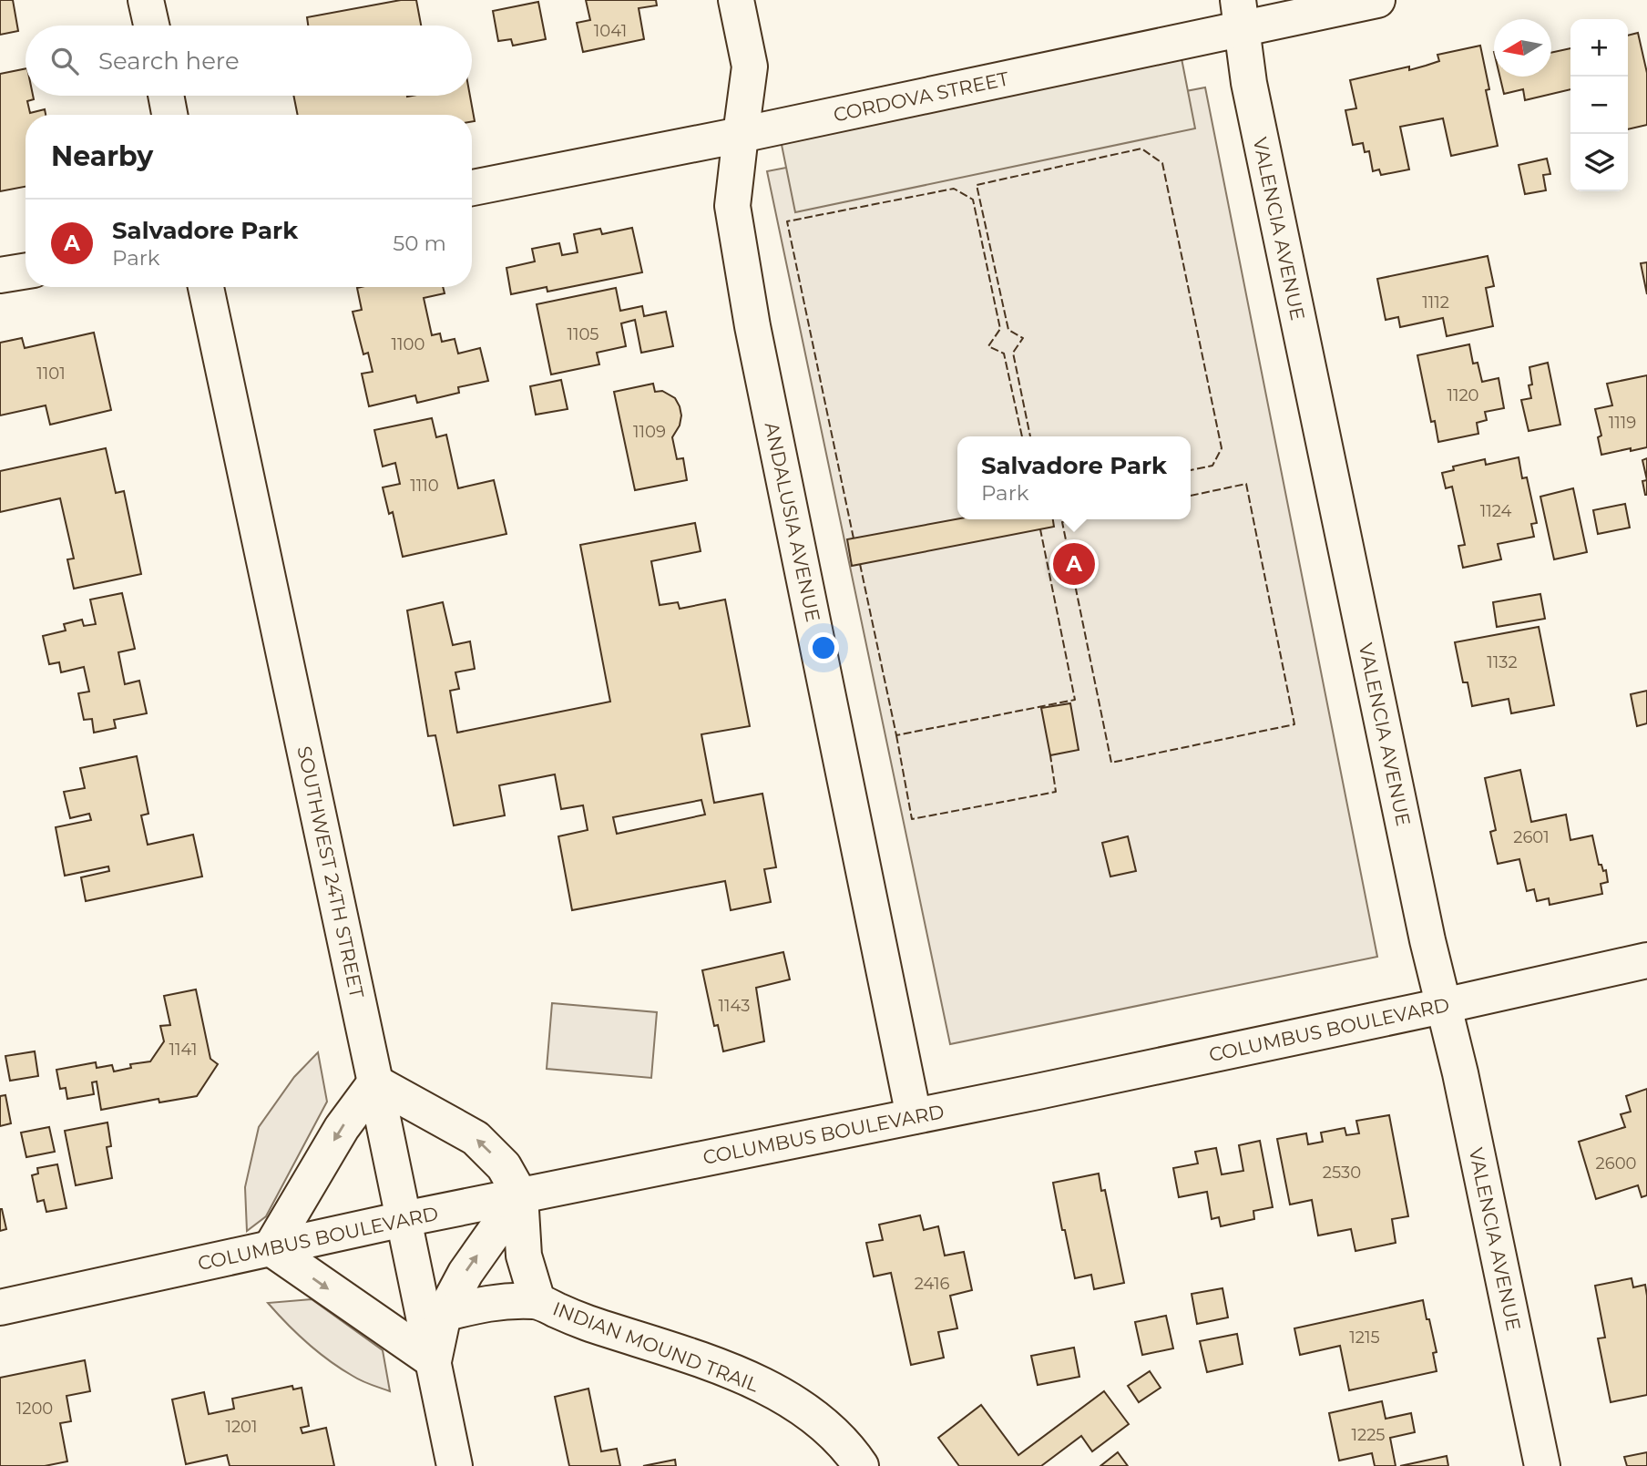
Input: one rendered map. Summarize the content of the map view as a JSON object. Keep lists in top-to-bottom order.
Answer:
{
  "streets": {
    "street": [
      "CORDOVA STREET",
      "VALENCIA AVENUE",
      "ANDALUSIA AVENUE",
      "SOUTHWEST 24TH STREET",
      "COLUMBUS BOULEVARD",
      "INDIAN MOUND TRAIL"
    ]
  },
  "crossings": [
    ["CORDOVA STREET", "VALENCIA AVENUE"],
    ["CORDOVA STREET", "ANDALUSIA AVENUE"],
    ["VALENCIA AVENUE", "COLUMBUS BOULEVARD"],
    ["ANDALUSIA AVENUE", "COLUMBUS BOULEVARD"],
    ["SOUTHWEST 24TH STREET", "COLUMBUS BOULEVARD"],
    ["COLUMBUS BOULEVARD", "INDIAN MOUND TRAIL"]
  ],
  "house_numbers": [
    "1041",
    "1112",
    "1105",
    "1100",
    "1101",
    "1120",
    "1119",
    "1109",
    "1110",
    "1124",
    "1132",
    "2601",
    "1143",
    "1141",
    "2600",
    "2530",
    "2416",
    "1215",
    "1200",
    "1201",
    "1225"
  ],
  "north": "left",
  "page": {
    "map_buttons": ["+", "−"],
    "search": "Search here",
    "heading": "Nearby",
    "list": [
      {
        "mark": "A",
        "name": "Salvadore Park",
        "note": "Park",
        "value": "50 m"
      }
    ],
    "popup": ["Salvadore Park", "Park"],
    "pins": "A"
  }
}
